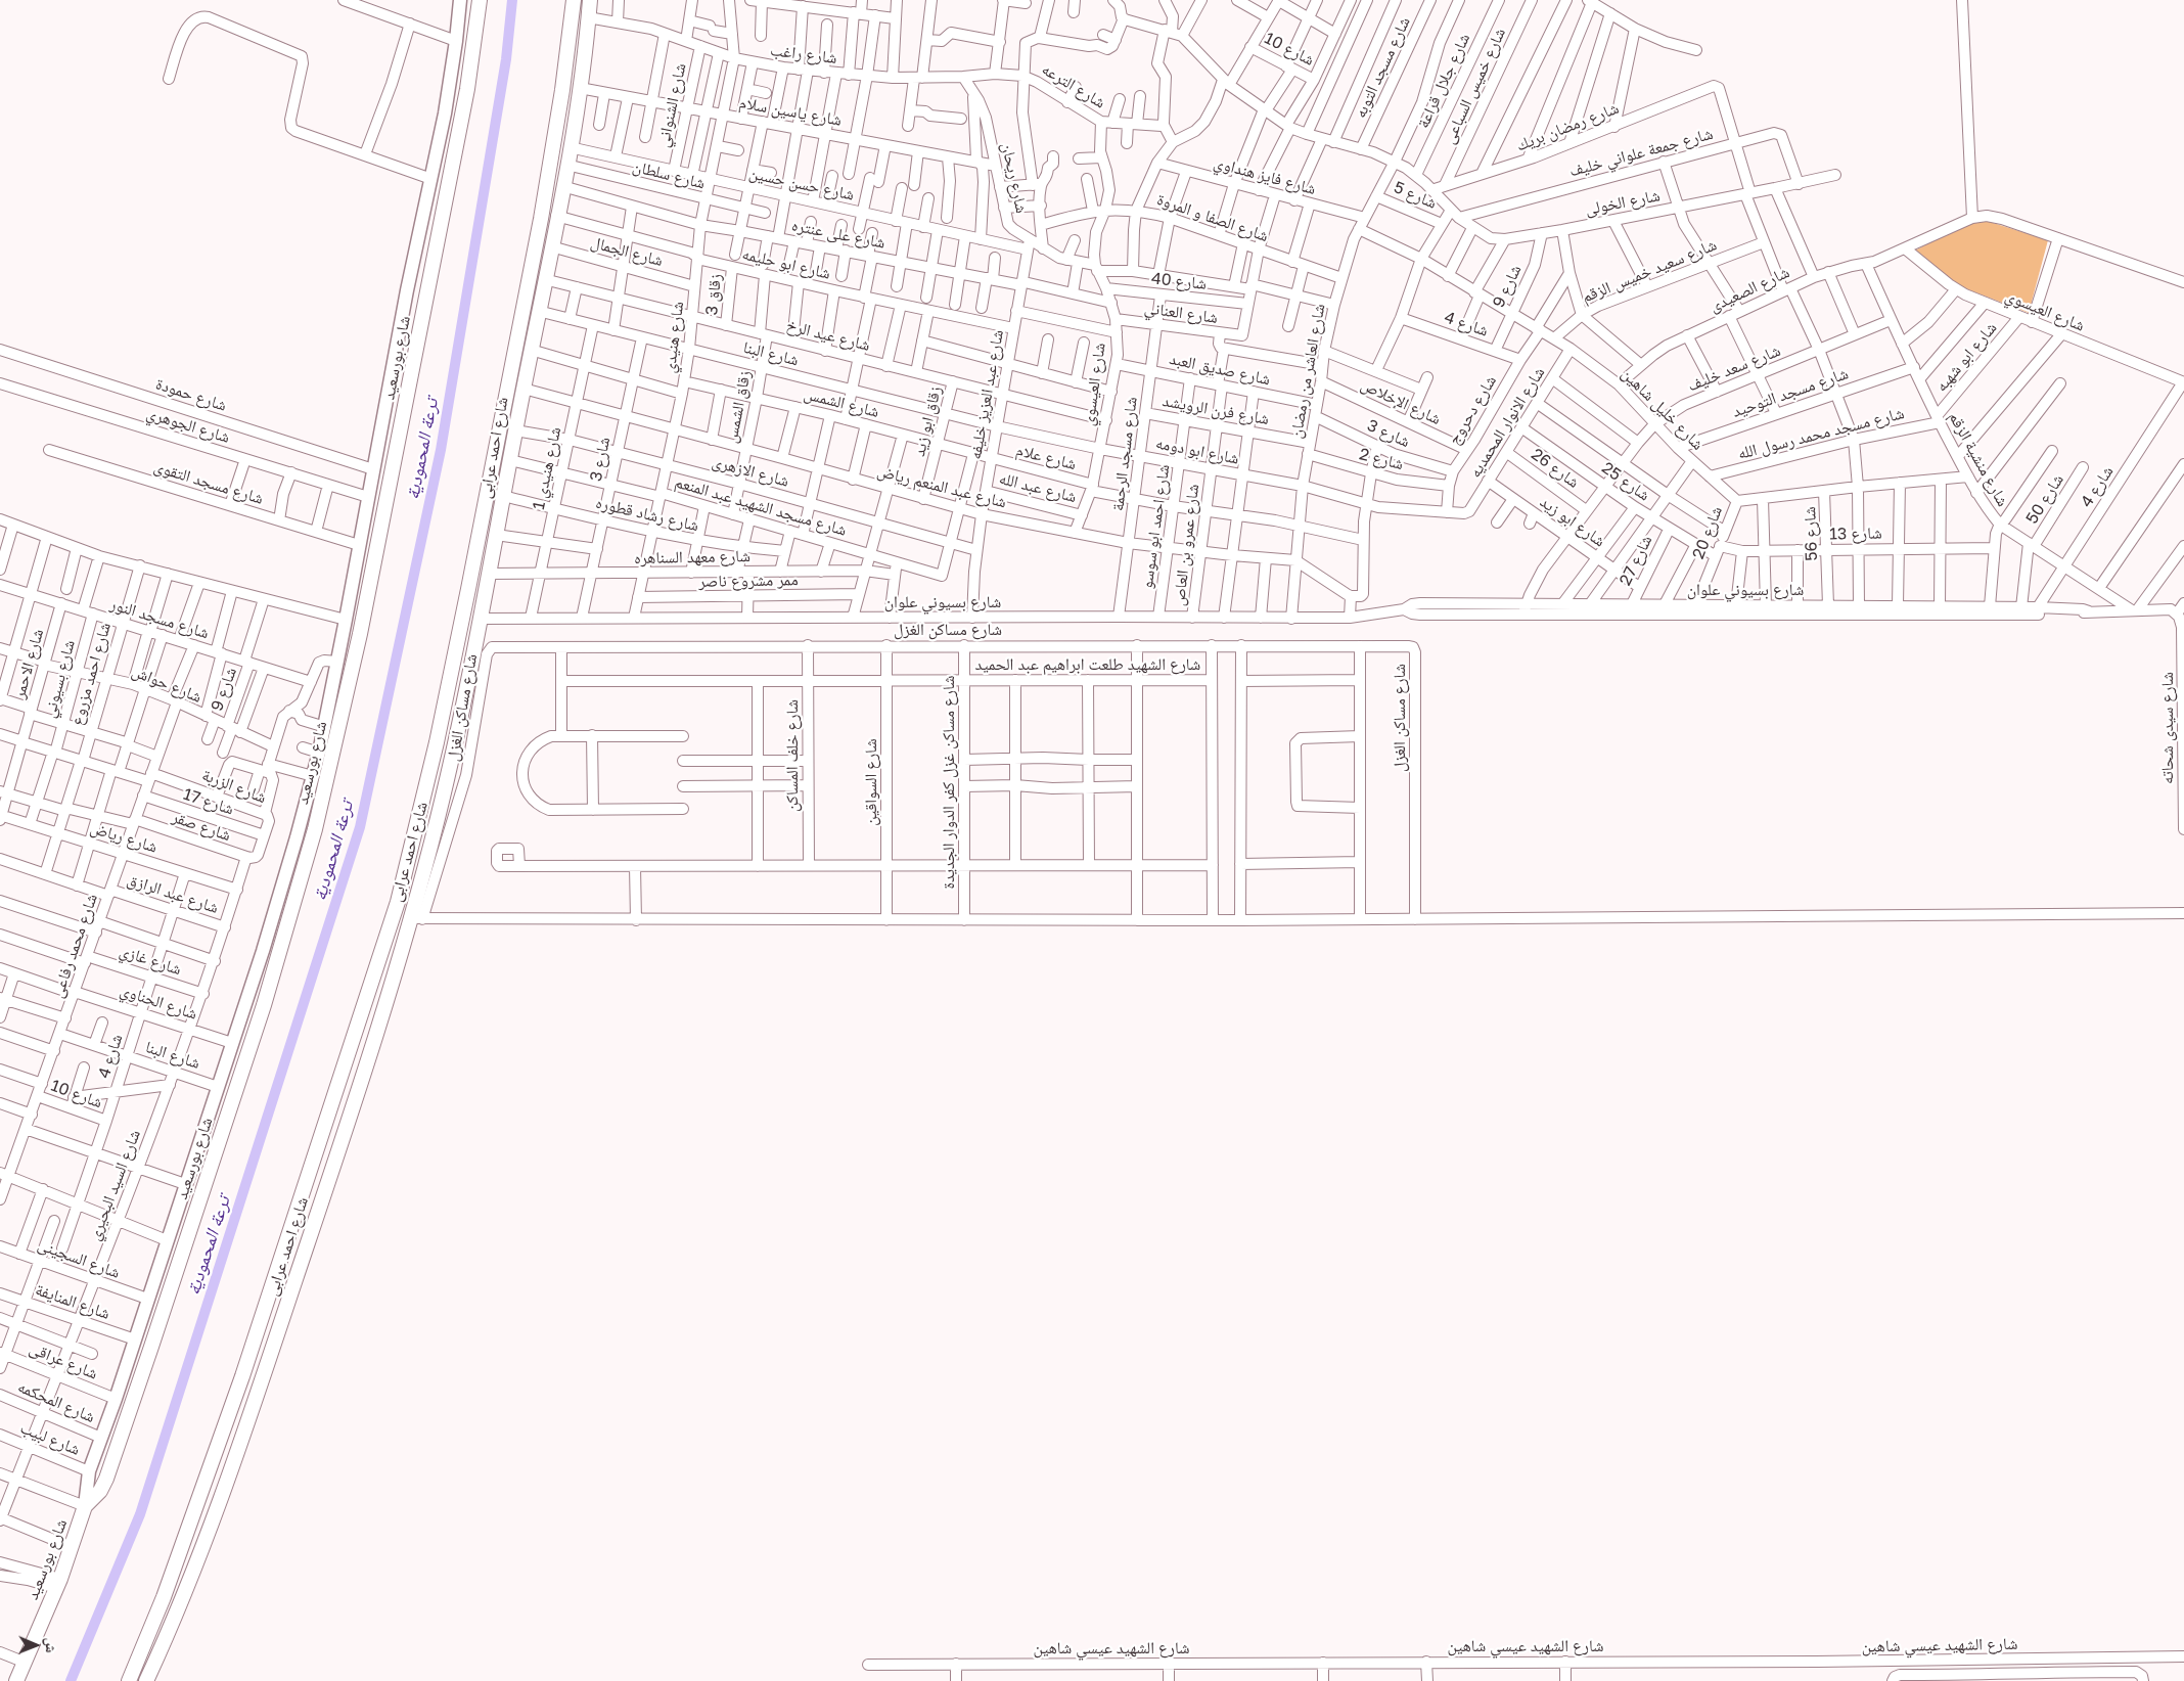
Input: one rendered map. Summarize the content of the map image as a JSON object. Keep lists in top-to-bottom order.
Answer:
{
  "streets": {
    "main road": ["شارع بورسعيد", "شارع احمد عرابى"],
    "street": [
      "شارع 10",
      "شارع راغب",
      "شارع مسجد التوبه",
      "شارع جلال قراعة",
      "شارع الترعه",
      "شارع خميس السباعى",
      "شارع الشنواني",
      "شارع ياسين سلام",
      "شارع رمضان بريك",
      "شارع جمعة علواني خليف",
      "شارع سلطان",
      "شارع فايز هنداوي",
      "شارع ريحان",
      "شارع حسن حسين",
      "شارع 5",
      "شارع الخولى",
      "شارع الصفا و المروة",
      "شارع على عنتره",
      "شارع الجمال",
      "شارع ابو حليمه",
      "شارع سعيد خميس الزقم",
      "شارع 40",
      "شارع 9",
      "شارع الصعيدى",
      "زقاق 3",
      "شارع العيسوي",
      "شارع العناني",
      "شارع 4",
      "شارع عيد الرخ",
      "شارع هنيدي",
      "شارع البنا",
      "شارع ابو شهبه",
      "شارع سعد خليف",
      "شارع صديق العبد",
      "شارع العاشر من رمضان",
      "شارع مسجد التوحيد",
      "شارع حمودة",
      "شارع عبد العزيز خليفه",
      "شارع الإخلاص",
      "شارع الشمس",
      "زقاق الشمس",
      "شارع خليل شاهين",
      "شارع فرن الرويشد",
      "شارع دحروج",
      "زقاق ابو زيد",
      "شارع الانوار المحمديه",
      "شارع الجوهري",
      "شارع 3",
      "شارع مسجد محمد رسول الله",
      "شارع ابو دومه",
      "شارع مسجد الرحمة",
      "شارع علام",
      "شارع 2",
      "شارع منشية الزقم",
      "شارع هنيدي 1",
      "شارع 26",
      "شارع الازهرى",
      "شارع 25",
      "شارع مسجد التقوى",
      "شارع عبد المنعم رياض",
      "شارع عبد الله",
      "شارع 50",
      "شارع مسجد الشهيد عبد المنعم",
      "شارع رشاد قطوره",
      "شارع ابو زيد",
      "شارع احمد ابو سوسو",
      "شارع 20",
      "شارع 56",
      "شارع 13",
      "شارع عمرو بن العاص",
      "شارع معهد السناهره",
      "شارع 27",
      "ممر مشروع ناصر",
      "شارع بسيوني علوان",
      "شارع مسجد النور",
      "شارع مساكن الغزل",
      "شارع الاحمر",
      "شارع الشهيد طلعت ابراهيم عبد الحميد",
      "شارع احمد مزروع",
      "شارع بسيوني",
      "شارع حواش",
      "شارع سيدى شحاته",
      "شارع خلف المساكن",
      "شارع السواقين",
      "شارع مساكن غزل كفر الدوار الجديدة",
      "شارع الزربة",
      "شارع 17",
      "شارع صقر",
      "شارع رياض",
      "شارع عبد الرازق",
      "شارع محمد رفاعى",
      "شارع غازي",
      "شارع الحناوي",
      "شارع السيد البحيري",
      "شارع السجينى",
      "شارع المنايفة",
      "شارع عراقى",
      "شارع المحكمه",
      "شارع لبيب",
      "شارع الشهيد عيسي شاهين"
    ]
  },
  "crossings": [
    ["شارع 10", "شارع 4"],
    ["شارع 10", "شارع محمد رفاعى"],
    ["شارع راغب", "شارع الترعه"],
    ["شارع راغب", "شارع الشنواني"],
    ["شارع راغب", "شارع ريحان"],
    ["شارع راغب", "شارع هنيدي"],
    ["شارع راغب", "زقاق الشمس"],
    ["شارع راغب", "شارع احمد عرابى"],
    ["شارع مسجد التوبه", "شارع الخولى"],
    ["شارع جلال قراعة", "شارع الخولى"],
    ["شارع الترعه", "شارع العيسوي"],
    ["شارع خميس السباعى", "شارع رمضان بريك"],
    ["شارع الشنواني", "شارع ياسين سلام"],
    ["شارع الشنواني", "شارع حسن حسين"],
    ["شارع ياسين سلام", "شارع ريحان"],
    ["شارع ياسين سلام", "شارع هنيدي"],
    ["شارع ياسين سلام", "زقاق الشمس"],
    ["شارع ياسين سلام", "شارع احمد عرابى"],
    ["شارع رمضان بريك", "شارع جمعة علواني خليف"],
    ["شارع رمضان بريك", "شارع الخولى"],
    ["شارع جمعة علواني خليف", "شارع الخولى"],
    ["شارع سلطان", "شارع هنيدي"],
    ["شارع سلطان", "شارع احمد عرابى"],
    ["شارع فايز هنداوي", "شارع العاشر من رمضان"],
    ["شارع ريحان", "شارع حسن حسين"],
    ["شارع ريحان", "شارع العيسوي"],
    ["شارع ريحان", "شارع العاشر من رمضان"],
    ["شارع ريحان", "شارع عبد العزيز خليفه"],
    ["شارع حسن حسين", "شارع هنيدي"],
    ["شارع حسن حسين", "شارع عبد العزيز خليفه"],
    ["شارع حسن حسين", "زقاق الشمس"],
    ["شارع حسن حسين", "شارع احمد عرابى"],
    ["شارع 5", "شارع العاشر من رمضان"],
    ["شارع الخولى", "شارع 9"],
    ["شارع الخولى", "شارع العاشر من رمضان"],
    ["شارع الصفا و المروة", "شارع العيسوي"],
    ["شارع الصفا و المروة", "شارع العاشر من رمضان"],
    ["شارع على عنتره", "شارع العيسوي"],
    ["شارع على عنتره", "شارع هنيدي"],
    ["شارع على عنتره", "شارع عبد العزيز خليفه"],
    ["شارع على عنتره", "زقاق الشمس"],
    ["شارع على عنتره", "شارع احمد عرابى"],
    ["شارع الجمال", "شارع هنيدي"],
    ["شارع الجمال", "شارع احمد عرابى"],
    ["شارع ابو حليمه", "زقاق 3"],
    ["شارع ابو حليمه", "شارع هنيدي"],
    ["شارع ابو حليمه", "شارع عبد العزيز خليفه"],
    ["شارع ابو حليمه", "زقاق الشمس"],
    ["شارع ابو حليمه", "شارع احمد عرابى"],
    ["شارع سعيد خميس الزقم", "شارع خليل شاهين"],
    ["شارع 40", "شارع العيسوي"],
    ["شارع 40", "شارع العناني"],
    ["شارع 40", "شارع مسجد الرحمة"],
    ["شارع 9", "شارع 4"],
    ["شارع 9", "شارع خليل شاهين"],
    ["شارع 9", "شارع مسجد النور"],
    ["شارع 9", "شارع حواش"],
    ["شارع الصعيدى", "شارع العيسوي"],
    ["شارع الصعيدى", "شارع خليل شاهين"],
    ["شارع الصعيدى", "شارع منشية الزقم"],
    ["زقاق 3", "شارع عيد الرخ"],
    ["شارع العيسوي", "شارع العناني"],
    ["شارع العيسوي", "شارع 4"],
    ["شارع العيسوي", "شارع عيد الرخ"],
    ["شارع العيسوي", "شارع ابو شهبه"],
    ["شارع العيسوي", "شارع صديق العبد"],
    ["شارع العيسوي", "شارع ابو دومه"],
    ["شارع العيسوي", "شارع علام"],
    ["شارع العيسوي", "شارع عبد المنعم رياض"],
    ["شارع العيسوي", "شارع عبد الله"],
    ["شارع العناني", "شارع مسجد الرحمة"],
    ["شارع 4", "شارع البنا"],
    ["شارع 4", "شارع دحروج"],
    ["شارع 4", "شارع منشية الزقم"],
    ["شارع 4", "شارع بسيوني علوان"],
    ["شارع 4", "شارع رياض"],
    ["شارع 4", "شارع عبد الرازق"],
    ["شارع 4", "شارع غازي"],
    ["شارع 4", "شارع الحناوي"],
    ["شارع عيد الرخ", "شارع هنيدي"],
    ["شارع عيد الرخ", "شارع عبد العزيز خليفه"],
    ["شارع عيد الرخ", "زقاق الشمس"],
    ["شارع عيد الرخ", "زقاق ابو زيد"],
    ["شارع عيد الرخ", "شارع احمد عرابى"],
    ["شارع هنيدي", "شارع البنا"],
    ["شارع هنيدي", "شارع الشمس"],
    ["شارع هنيدي", "شارع الازهرى"],
    ["شارع هنيدي", "شارع عبد المنعم رياض"],
    ["شارع هنيدي", "شارع مسجد الشهيد عبد المنعم"],
    ["شارع هنيدي", "شارع رشاد قطوره"],
    ["شارع هنيدي", "شارع معهد السناهره"],
    ["شارع هنيدي", "ممر مشروع ناصر"],
    ["شارع هنيدي", "شارع بسيوني علوان"],
    ["شارع البنا", "شارع بورسعيد"],
    ["شارع البنا", "شارع عبد العزيز خليفه"],
    ["شارع البنا", "زقاق الشمس"],
    ["شارع البنا", "زقاق ابو زيد"],
    ["شارع البنا", "شارع 3"],
    ["شارع البنا", "شارع احمد عرابى"],
    ["شارع البنا", "شارع ابو دومه"],
    ["شارع البنا", "شارع هنيدي 1"],
    ["شارع البنا", "شارع محمد رفاعى"],
    ["شارع البنا", "شارع السيد البحيري"],
    ["شارع ابو شهبه", "شارع مسجد محمد رسول الله"],
    ["شارع ابو شهبه", "شارع منشية الزقم"],
    ["شارع بورسعيد", "شارع حمودة"],
    ["شارع بورسعيد", "شارع الجوهري"],
    ["شارع بورسعيد", "شارع مسجد التقوى"],
    ["شارع بورسعيد", "شارع الحناوي"],
    ["شارع بورسعيد", "شارع السجينى"],
    ["شارع بورسعيد", "شارع المنايفة"],
    ["شارع بورسعيد", "شارع عراقى"],
    ["شارع بورسعيد", "شارع المحكمه"],
    ["شارع بورسعيد", "شارع لبيب"],
    ["شارع سعد خليف", "شارع خليل شاهين"],
    ["شارع سعد خليف", "شارع منشية الزقم"],
    ["شارع سعد خليف", "شارع 26"],
    ["شارع سعد خليف", "شارع 25"],
    ["شارع سعد خليف", "شارع ابو زيد"],
    ["شارع سعد خليف", "شارع بسيوني علوان"],
    ["شارع صديق العبد", "شارع العاشر من رمضان"],
    ["شارع صديق العبد", "شارع مسجد الرحمة"],
    ["شارع صديق العبد", "شارع احمد ابو سوسو"],
    ["شارع صديق العبد", "شارع عمرو بن العاص"],
    ["شارع العاشر من رمضان", "شارع الإخلاص"],
    ["شارع العاشر من رمضان", "شارع خليل شاهين"],
    ["شارع العاشر من رمضان", "شارع فرن الرويشد"],
    ["شارع العاشر من رمضان", "شارع 3"],
    ["شارع العاشر من رمضان", "شارع ابو دومه"],
    ["شارع العاشر من رمضان", "شارع علام"],
    ["شارع العاشر من رمضان", "شارع 2"],
    ["شارع العاشر من رمضان", "شارع عبد المنعم رياض"],
    ["شارع العاشر من رمضان", "شارع بسيوني علوان"],
    ["شارع مسجد التوحيد", "شارع خليل شاهين"],
    ["شارع مسجد التوحيد", "شارع منشية الزقم"],
    ["شارع عبد العزيز خليفه", "شارع الشمس"],
    ["شارع عبد العزيز خليفه", "شارع ابو دومه"],
    ["شارع عبد العزيز خليفه", "شارع علام"],
    ["شارع عبد العزيز خليفه", "شارع الازهرى"],
    ["شارع عبد العزيز خليفه", "شارع عبد المنعم رياض"],
    ["شارع عبد العزيز خليفه", "شارع عبد الله"],
    ["شارع عبد العزيز خليفه", "شارع بسيوني علوان"],
    ["شارع الإخلاص", "شارع دحروج"],
    ["شارع الشمس", "زقاق الشمس"],
    ["شارع الشمس", "زقاق ابو زيد"],
    ["شارع الشمس", "شارع علام"],
    ["زقاق الشمس", "شارع الازهرى"],
    ["زقاق الشمس", "شارع عبد المنعم رياض"],
    ["زقاق الشمس", "شارع مسجد الشهيد عبد المنعم"],
    ["شارع خليل شاهين", "شارع دحروج"],
    ["شارع خليل شاهين", "شارع الانوار المحمديه"],
    ["شارع خليل شاهين", "شارع مسجد محمد رسول الله"],
    ["شارع خليل شاهين", "شارع 20"],
    ["شارع فرن الرويشد", "شارع مسجد الرحمة"],
    ["شارع فرن الرويشد", "شارع احمد ابو سوسو"],
    ["شارع فرن الرويشد", "شارع عمرو بن العاص"],
    ["شارع دحروج", "شارع 3"],
    ["شارع دحروج", "شارع ابو دومه"],
    ["شارع دحروج", "شارع 2"],
    ["زقاق ابو زيد", "شارع عبد المنعم رياض"],
    ["شارع الانوار المحمديه", "شارع ابو دومه"],
    ["شارع الانوار المحمديه", "شارع 26"],
    ["شارع الانوار المحمديه", "شارع 25"],
    ["شارع الانوار المحمديه", "شارع ابو زيد"],
    ["شارع 3", "شارع الازهرى"],
    ["شارع 3", "شارع عبد المنعم رياض"],
    ["شارع 3", "شارع مسجد الشهيد عبد المنعم"],
    ["شارع 3", "شارع رشاد قطوره"],
    ["شارع 3", "شارع معهد السناهره"],
    ["شارع 3", "شارع بسيوني علوان"],
    ["شارع مسجد محمد رسول الله", "شارع منشية الزقم"],
    ["شارع احمد عرابى", "شارع الازهرى"],
    ["شارع احمد عرابى", "شارع عبد المنعم رياض"],
    ["شارع احمد عرابى", "شارع مسجد الشهيد عبد المنعم"],
    ["شارع احمد عرابى", "شارع رشاد قطوره"],
    ["شارع احمد عرابى", "شارع معهد السناهره"],
    ["شارع احمد عرابى", "شارع بسيوني علوان"],
    ["شارع احمد عرابى", "شارع مساكن الغزل"],
    ["شارع ابو دومه", "شارع مسجد الرحمة"],
    ["شارع ابو دومه", "شارع احمد ابو سوسو"],
    ["شارع ابو دومه", "شارع عمرو بن العاص"],
    ["شارع مسجد الرحمة", "شارع علام"],
    ["شارع مسجد الرحمة", "شارع عبد المنعم رياض"],
    ["شارع مسجد الرحمة", "شارع بسيوني علوان"],
    ["شارع علام", "شارع احمد ابو سوسو"],
    ["شارع علام", "شارع عمرو بن العاص"],
    ["شارع منشية الزقم", "شارع 50"],
    ["شارع منشية الزقم", "شارع بسيوني علوان"],
    ["شارع هنيدي 1", "شارع الازهرى"],
    ["شارع هنيدي 1", "شارع عبد المنعم رياض"],
    ["شارع هنيدي 1", "شارع مسجد الشهيد عبد المنعم"],
    ["شارع هنيدي 1", "شارع رشاد قطوره"],
    ["شارع هنيدي 1", "شارع معهد السناهره"],
    ["شارع هنيدي 1", "شارع بسيوني علوان"],
    ["شارع الازهرى", "شارع مسجد الشهيد عبد المنعم"],
    ["شارع 25", "شارع 20"],
    ["شارع 25", "شارع 13"],
    ["شارع 25", "شارع 27"],
    ["شارع عبد المنعم رياض", "شارع احمد ابو سوسو"],
    ["شارع عبد المنعم رياض", "شارع عمرو بن العاص"],
    ["شارع ابو زيد", "شارع 27"],
    ["شارع احمد ابو سوسو", "شارع بسيوني علوان"],
    ["شارع 20", "شارع 13"],
    ["شارع 20", "شارع بسيوني علوان"],
    ["شارع 56", "شارع 13"],
    ["شارع 56", "شارع بسيوني علوان"],
    ["شارع عمرو بن العاص", "شارع بسيوني علوان"],
    ["شارع 27", "شارع بسيوني علوان"],
    ["شارع مسجد النور", "شارع الاحمر"],
    ["شارع مسجد النور", "شارع احمد مزروع"],
    ["شارع مسجد النور", "شارع بسيوني"],
    ["شارع مسجد النور", "شارع محمد رفاعى"],
    ["شارع مساكن الغزل", "شارع خلف المساكن"],
    ["شارع مساكن الغزل", "شارع السواقين"],
    ["شارع مساكن الغزل", "شارع مساكن غزل كفر الدوار الجديدة"],
    ["شارع الاحمر", "شارع حواش"],
    ["شارع الاحمر", "شارع الزربة"],
    ["شارع الاحمر", "شارع صقر"],
    ["شارع الاحمر", "شارع رياض"],
    ["شارع الشهيد طلعت ابراهيم عبد الحميد", "شارع خلف المساكن"],
    ["شارع الشهيد طلعت ابراهيم عبد الحميد", "شارع السواقين"],
    ["شارع الشهيد طلعت ابراهيم عبد الحميد", "شارع مساكن غزل كفر الدوار الجديدة"],
    ["شارع احمد مزروع", "شارع حواش"],
    ["شارع احمد مزروع", "شارع الزربة"],
    ["شارع احمد مزروع", "شارع صقر"],
    ["شارع احمد مزروع", "شارع رياض"],
    ["شارع احمد مزروع", "شارع عبد الرازق"],
    ["شارع بسيوني", "شارع حواش"],
    ["شارع بسيوني", "شارع الزربة"],
    ["شارع بسيوني", "شارع صقر"],
    ["شارع بسيوني", "شارع رياض"],
    ["شارع حواش", "شارع محمد رفاعى"],
    ["شارع الزربة", "شارع 17"],
    ["شارع الزربة", "شارع صقر"],
    ["شارع الزربة", "شارع محمد رفاعى"],
    ["شارع 17", "شارع محمد رفاعى"],
    ["شارع صقر", "شارع محمد رفاعى"],
    ["شارع صقر", "شارع السيد البحيري"],
    ["شارع رياض", "شارع محمد رفاعى"],
    ["شارع رياض", "شارع السيد البحيري"],
    ["شارع عبد الرازق", "شارع محمد رفاعى"],
    ["شارع عبد الرازق", "شارع السيد البحيري"],
    ["شارع محمد رفاعى", "شارع غازي"],
    ["شارع محمد رفاعى", "شارع الحناوي"],
    ["شارع غازي", "شارع السيد البحيري"],
    ["شارع الحناوي", "شارع السيد البحيري"],
    ["شارع السيد البحيري", "شارع السجينى"],
    ["شارع السيد البحيري", "شارع المنايفة"],
    ["شارع السيد البحيري", "شارع عراقى"],
    ["شارع السيد البحيري", "شارع المحكمه"],
    ["شارع السيد البحيري", "شارع لبيب"]
  ],
  "water": ["ترعة المحمودية"],
  "north": "right"
}
